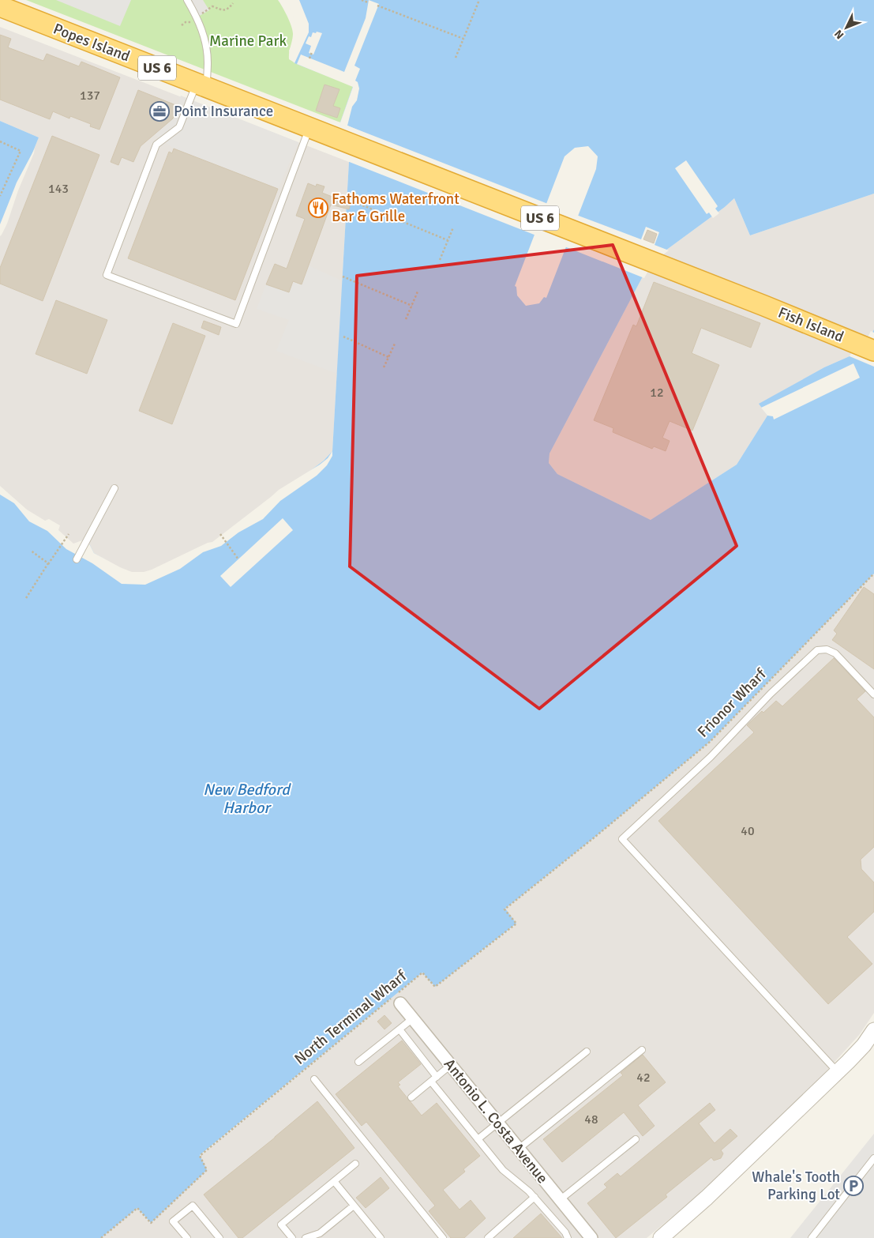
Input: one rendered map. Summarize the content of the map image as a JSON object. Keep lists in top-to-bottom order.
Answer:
{
  "streets": {
    "highway": ["Popes Island", "US 6", "Fish Island"],
    "street": ["Antonio L. Costa Avenue"],
    "path": ["Frionor Wharf", "North Terminal Wharf"]
  },
  "crossings": [
    ["Popes Island", "Fish Island"],
    ["Frionor Wharf", "North Terminal Wharf"],
    ["North Terminal Wharf", "Antonio L. Costa Avenue"]
  ],
  "water": ["New Bedford Harbor"],
  "parks": ["Marine Park"],
  "places": {
    "office": ["Point Insurance"],
    "restaurant": ["Fathoms Waterfront Bar & Grille"],
    "parking": ["Whale's Tooth Parking Lot"]
  },
  "house_numbers": [
    "137",
    "143",
    "12",
    "40",
    "42",
    "48"
  ],
  "north": "bottom left"
}
